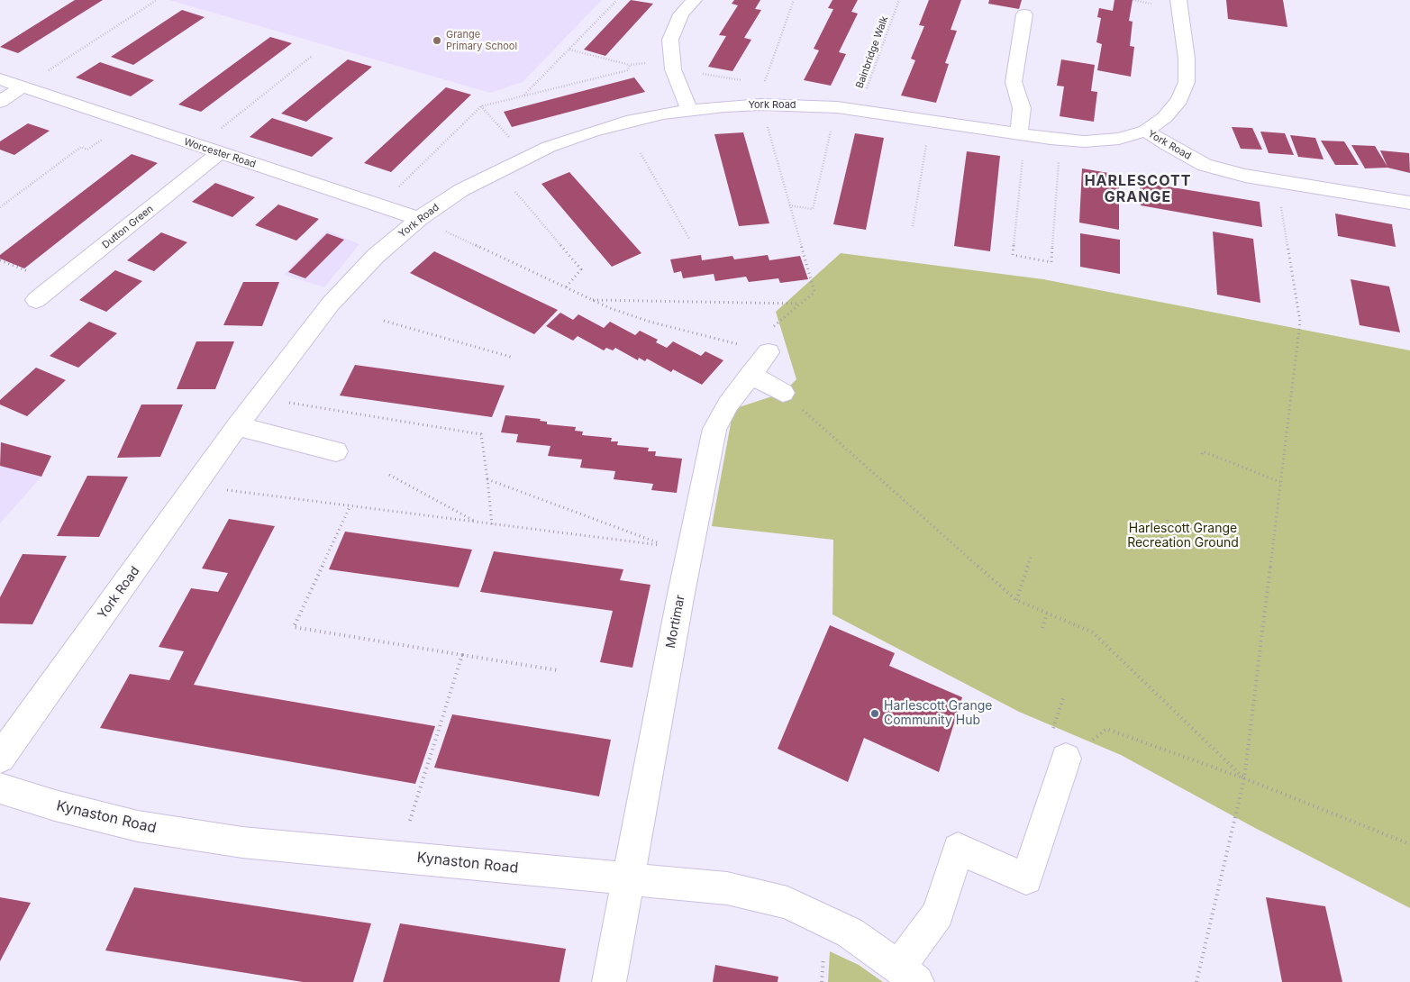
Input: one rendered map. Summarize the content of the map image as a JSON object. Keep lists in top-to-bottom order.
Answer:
{
  "streets": {
    "street": [
      "York Road",
      "Worcester Road",
      "Dutton Green",
      "Mortimar",
      "Kynaston Road"
    ],
    "path": ["Bainbridge Walk"]
  },
  "crossings": [
    ["Bainbridge Walk", "York Road"],
    ["York Road", "Worcester Road"],
    ["Worcester Road", "Dutton Green"],
    ["Mortimar", "Kynaston Road"]
  ],
  "districts": ["HARLESCOTT GRANGE"],
  "parks": ["Harlescott Grange Recreation Ground"],
  "places": ["Grange Primary School", "Harlescott Grange Community Hub"]
}
